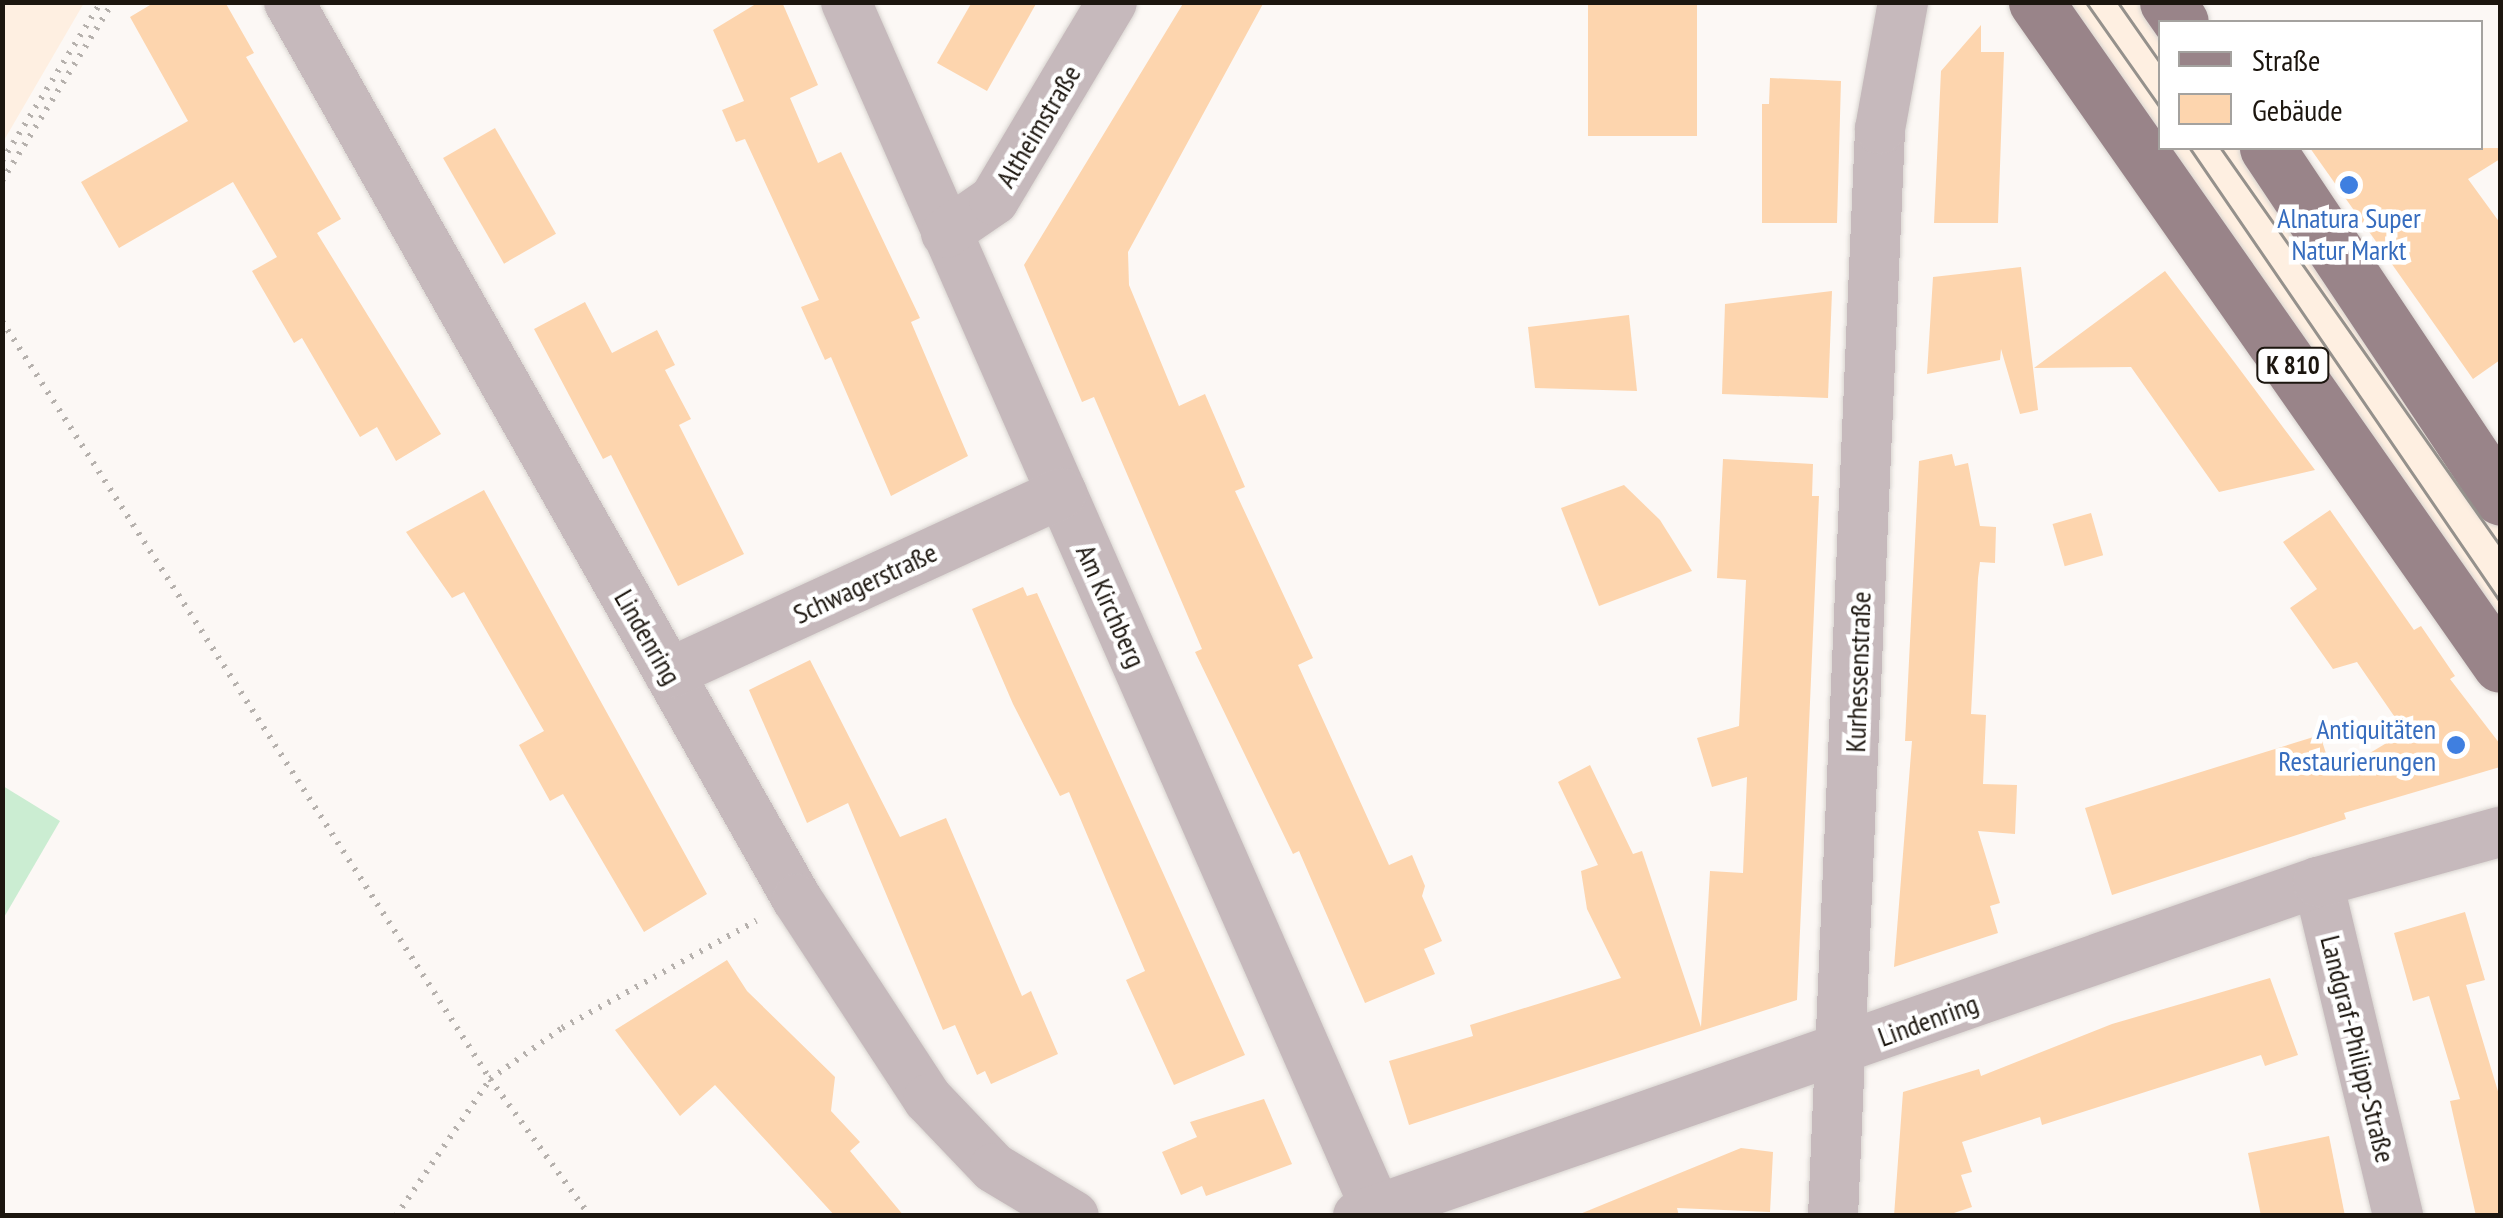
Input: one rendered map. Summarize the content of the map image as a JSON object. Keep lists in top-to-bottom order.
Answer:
{
  "streets": {
    "main road": ["K 810"],
    "street": [
      "Altheimstraße",
      "Schwagerstraße",
      "Am Kirchberg",
      "Lindenring",
      "Kurhessenstraße",
      "Landgraf-Philipp-Straße"
    ]
  },
  "crossings": [
    ["Altheimstraße", "Am Kirchberg"],
    ["Schwagerstraße", "Am Kirchberg"],
    ["Schwagerstraße", "Lindenring"],
    ["Am Kirchberg", "Lindenring"],
    ["Lindenring", "Kurhessenstraße"],
    ["Lindenring", "Landgraf-Philipp-Straße"]
  ],
  "places": ["Alnatura Super Natur Markt", "Antiquitäten Restaurierungen"],
  "legend": ["Straße", "Gebäude"]
}
